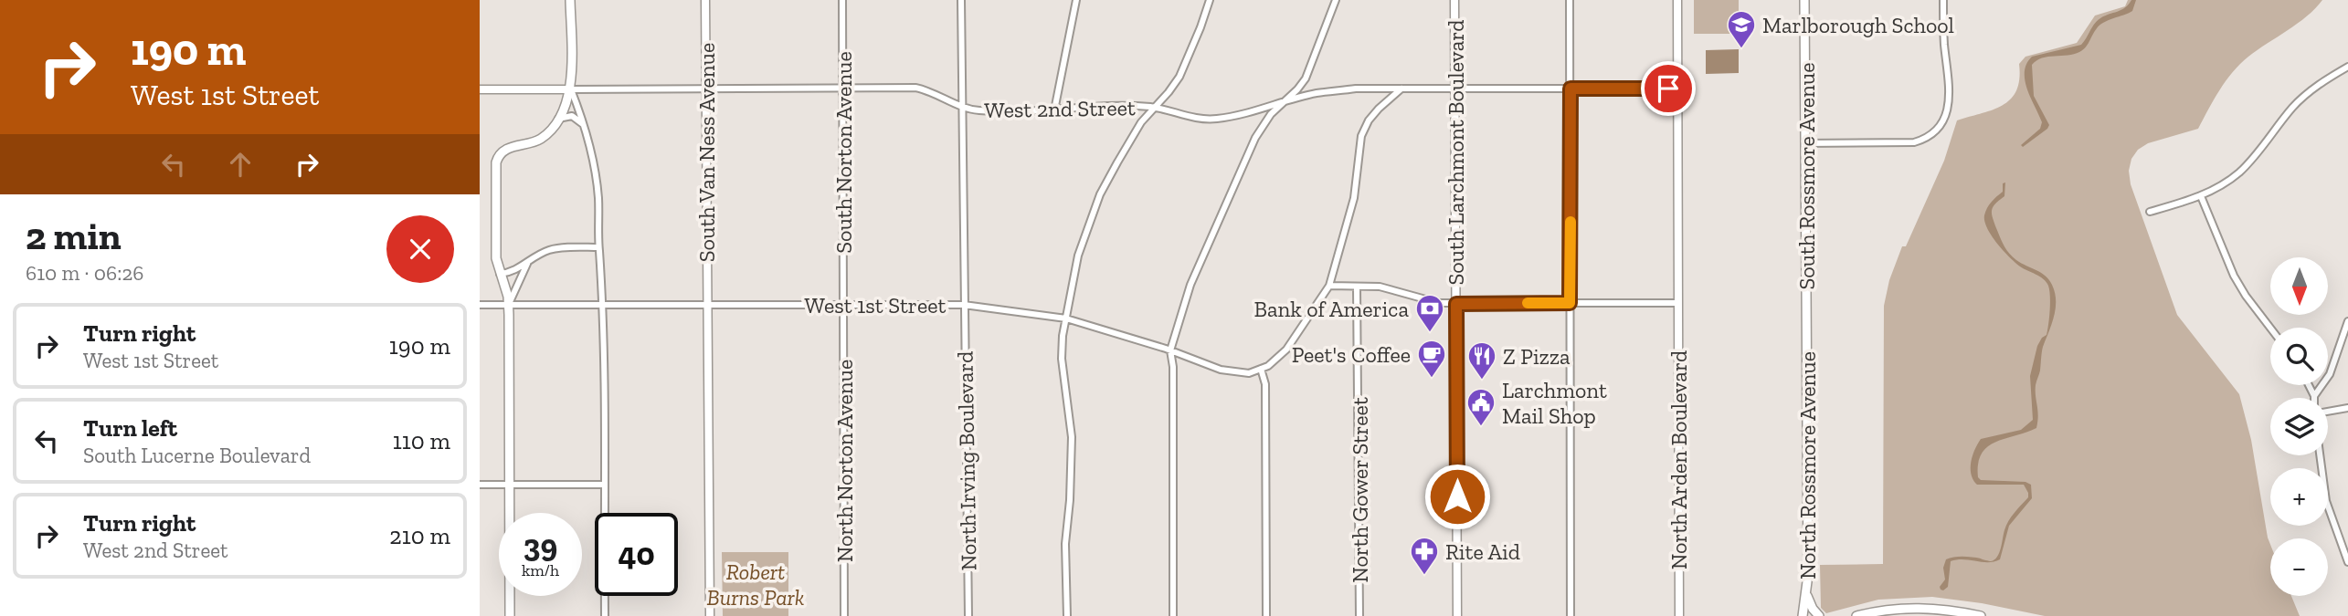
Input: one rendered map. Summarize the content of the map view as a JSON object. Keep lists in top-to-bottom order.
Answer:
{
  "streets": {
    "main road": ["South Rossmore Avenue", "North Rossmore Avenue"],
    "street": [
      "West 2nd Street",
      "South Van Ness Avenue",
      "South Norton Avenue",
      "South Larchmont Boulevard",
      "West 1st Street",
      "North Arden Boulevard",
      "North Norton Avenue",
      "North Irving Boulevard",
      "North Gower Street"
    ]
  },
  "crossings": [
    ["West 2nd Street", "South Van Ness Avenue"],
    ["West 2nd Street", "South Norton Avenue"],
    ["West 2nd Street", "South Larchmont Boulevard"],
    ["West 2nd Street", "North Arden Boulevard"],
    ["West 2nd Street", "North Irving Boulevard"],
    ["South Van Ness Avenue", "West 1st Street"],
    ["South Norton Avenue", "West 1st Street"],
    ["South Norton Avenue", "North Norton Avenue"],
    ["South Rossmore Avenue", "North Rossmore Avenue"],
    ["West 1st Street", "North Norton Avenue"],
    ["West 1st Street", "North Irving Boulevard"]
  ],
  "parks": ["Robert Burns Park"],
  "places": {
    "school or university": ["Marlborough School"],
    "bank": ["Bank of America"],
    "cafe": ["Peet's Coffee"],
    "restaurant": ["Z Pizza"],
    "public building": ["Larchmont Mail Shop"],
    "pharmacy": ["Rite Aid"]
  },
  "north": "bottom",
  "page": {
    "turn": ["190 m", "West 1st Street"],
    "heading": ["2 min", "610 m · 06:26"],
    "map_buttons": ["+", "−"],
    "list": [
      {
        "name": "Turn right",
        "note": "West 1st Street",
        "value": "190 m"
      },
      {
        "name": "Turn left",
        "note": "South Lucerne Boulevard",
        "value": "110 m"
      },
      {
        "name": "Turn right",
        "note": "West 2nd Street",
        "value": "210 m"
      }
    ],
    "speed": "39 km/h",
    "limit": "40"
  }
}
